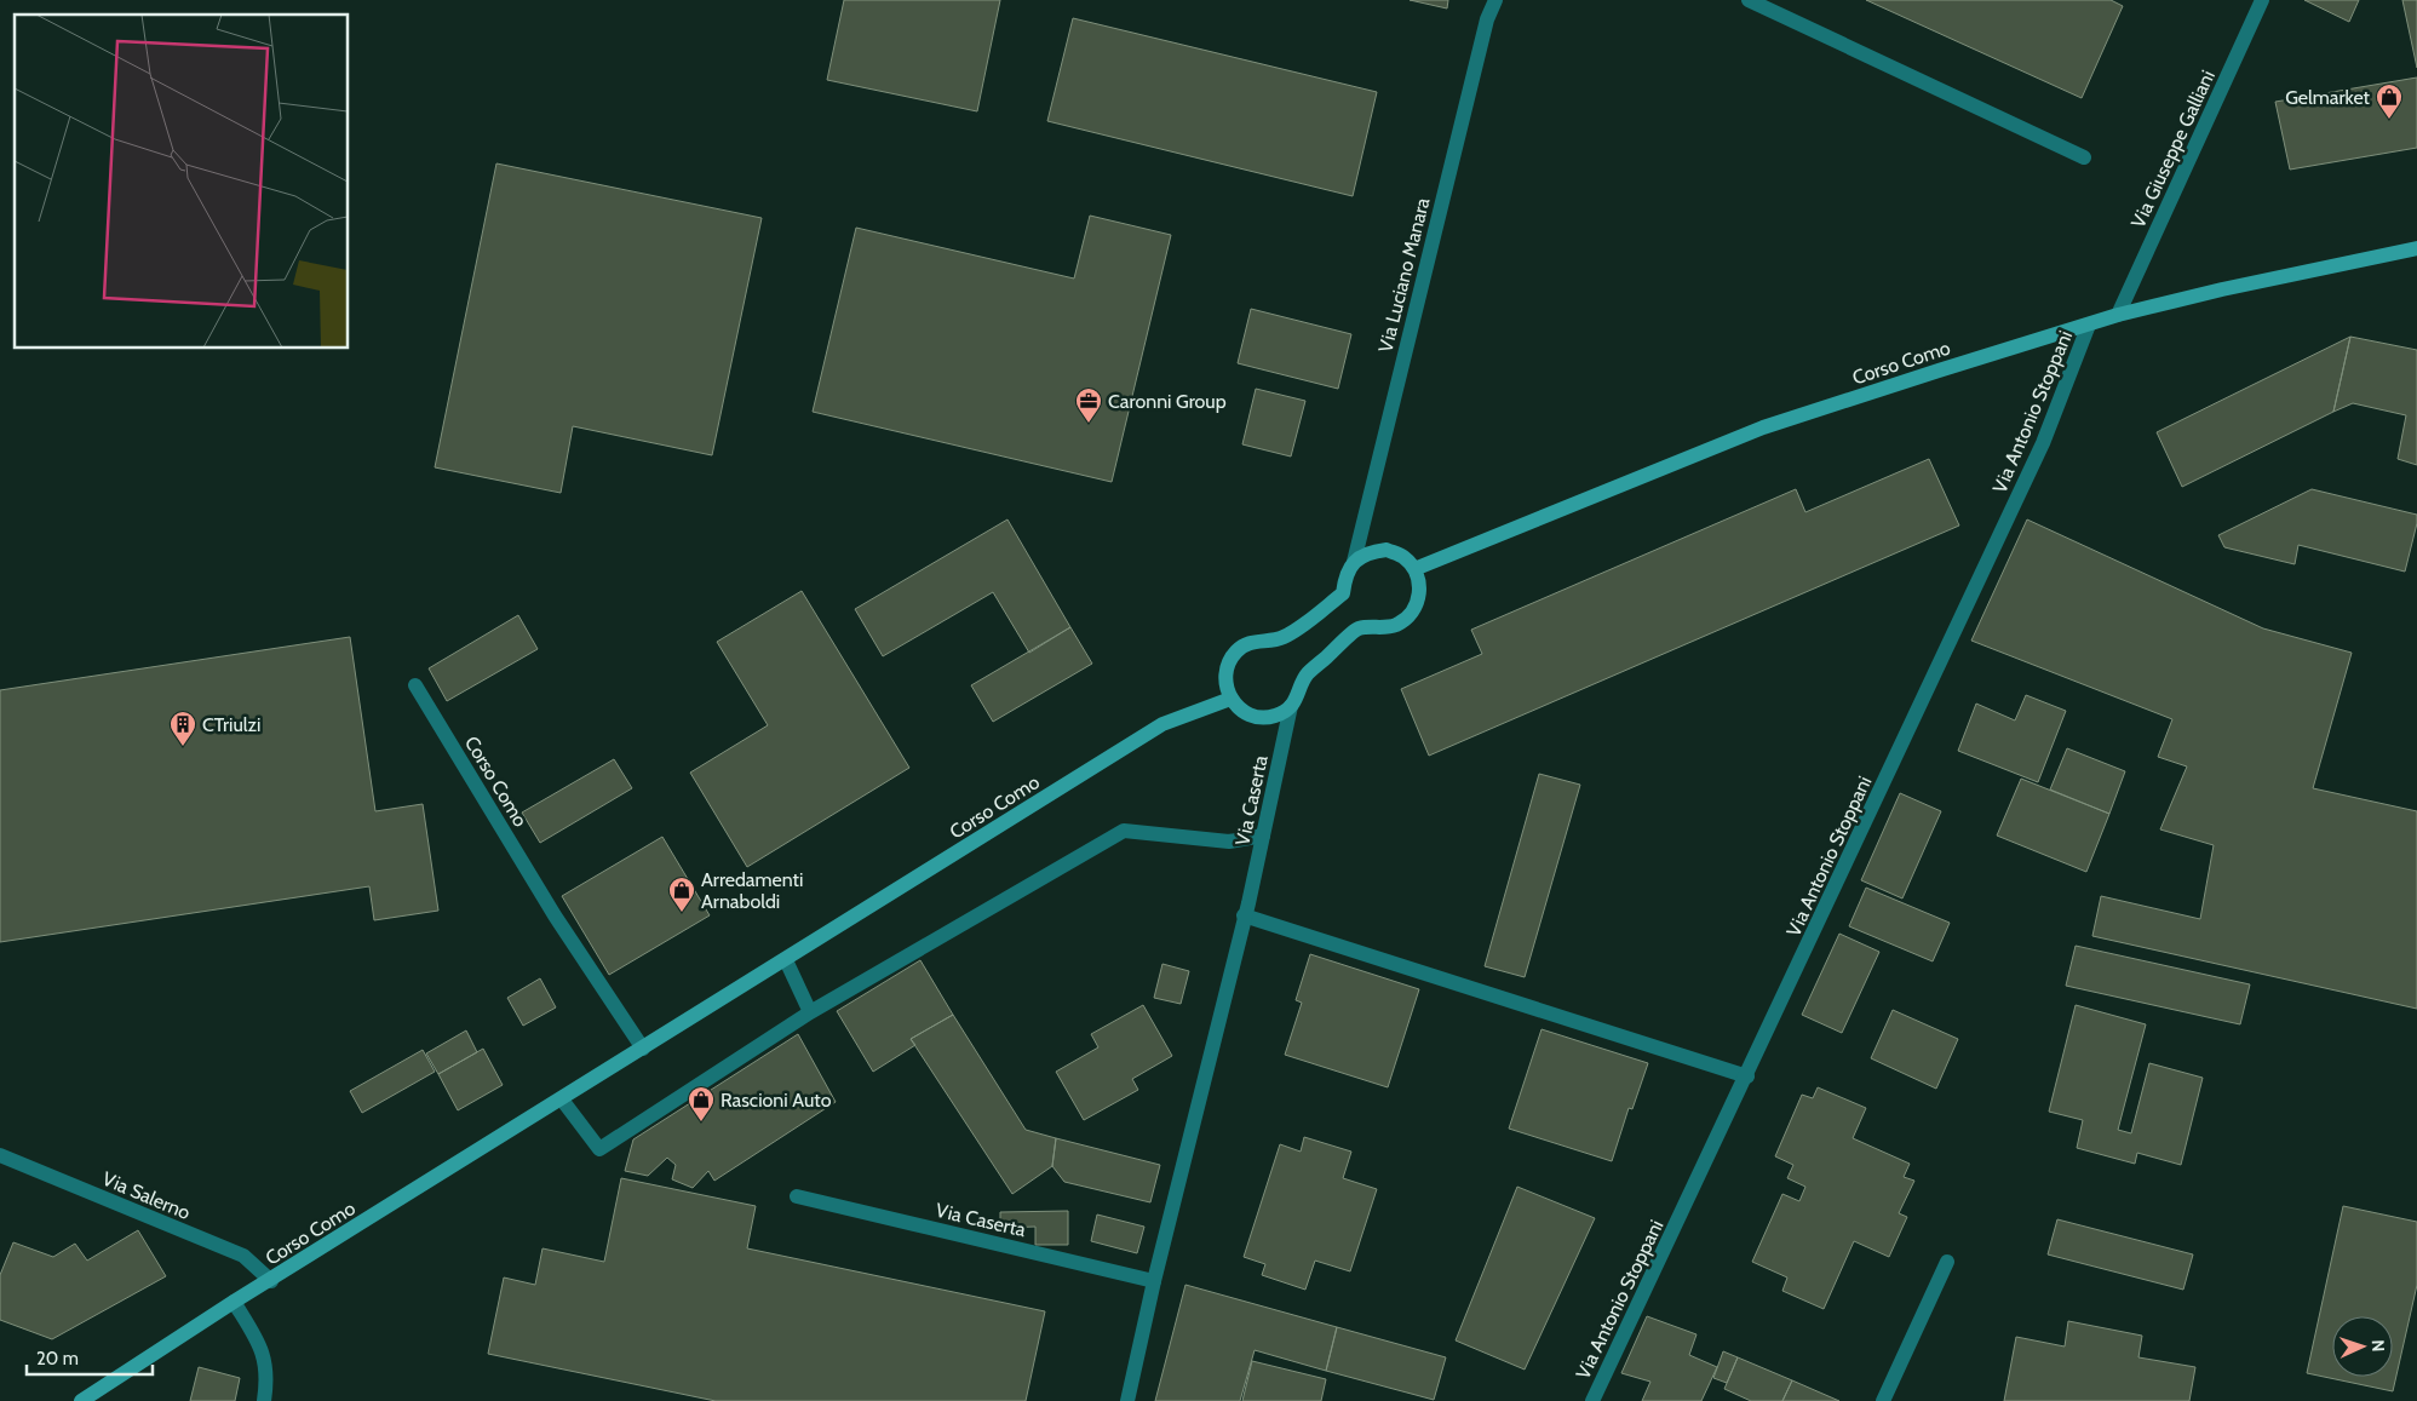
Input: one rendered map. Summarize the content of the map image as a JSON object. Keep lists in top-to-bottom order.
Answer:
{
  "streets": {
    "main road": ["Corso Como"],
    "street": [
      "Via Giuseppe Galliani",
      "Via Luciano Manara",
      "Via Antonio Stoppani",
      "Via Caserta",
      "Via Salerno"
    ]
  },
  "crossings": [
    ["Via Giuseppe Galliani", "Corso Como"],
    ["Corso Como", "Via Antonio Stoppani"],
    ["Corso Como", "Via Salerno"]
  ],
  "places": {
    "shop": ["Gelmarket", "Arredamenti Arnaboldi", "Rascioni Auto"],
    "office": ["Caronni Group"],
    "building": ["CTriulzi"]
  },
  "scale_bar": "20 m",
  "north": "right"
}
